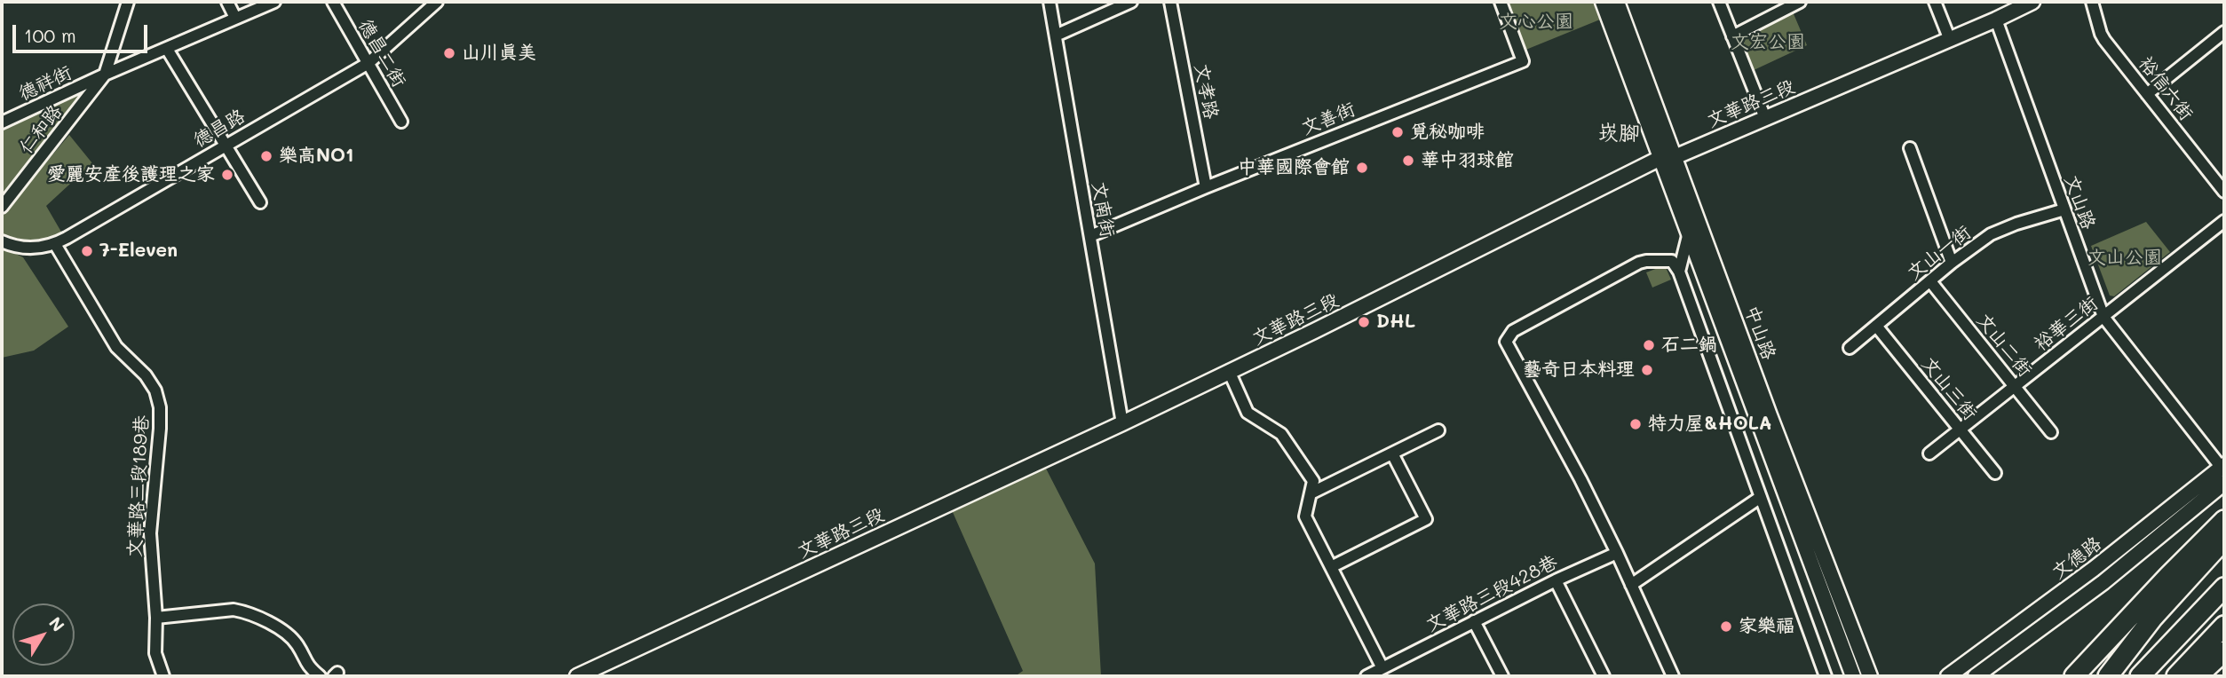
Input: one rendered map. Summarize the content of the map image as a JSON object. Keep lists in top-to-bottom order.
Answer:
{
  "streets": {
    "street": [
      "德昌二街",
      "德祥街",
      "裕信六街",
      "文孝路",
      "文華路三段",
      "文善街",
      "德昌路",
      "仁和路",
      "文山路",
      "文南街",
      "文山一街",
      "裕華三街",
      "中山路",
      "文山二街",
      "文山三街",
      "文華路三段189巷",
      "文德路",
      "文華路三段428巷"
    ]
  },
  "crossings": [
    ["德昌二街", "德昌路"],
    ["德祥街", "仁和路"],
    ["文孝路", "文善街"],
    ["文華路三段", "文山路"],
    ["文華路三段", "文南街"],
    ["文華路三段", "中山路"],
    ["文善街", "文南街"],
    ["德昌路", "文華路三段189巷"],
    ["文山路", "文山一街"],
    ["文山路", "裕華三街"],
    ["文山路", "文德路"],
    ["文山一街", "文山二街"],
    ["文山一街", "文山三街"],
    ["裕華三街", "文山二街"],
    ["裕華三街", "文山三街"]
  ],
  "districts": ["崁腳"],
  "parks": ["文心公園", "文宏公園", "文山公園"],
  "places": [
    "山川真美",
    "覓秘咖啡",
    "樂高NO1",
    "華中羽球館",
    "中華國際會館",
    "愛麗安產後護理之家",
    "7-Eleven",
    "DHL",
    "石二鍋",
    "藝奇日本料理",
    "特力屋&HOLA",
    "家樂福"
  ],
  "scale_bar": "100 m",
  "north": "top right"
}
